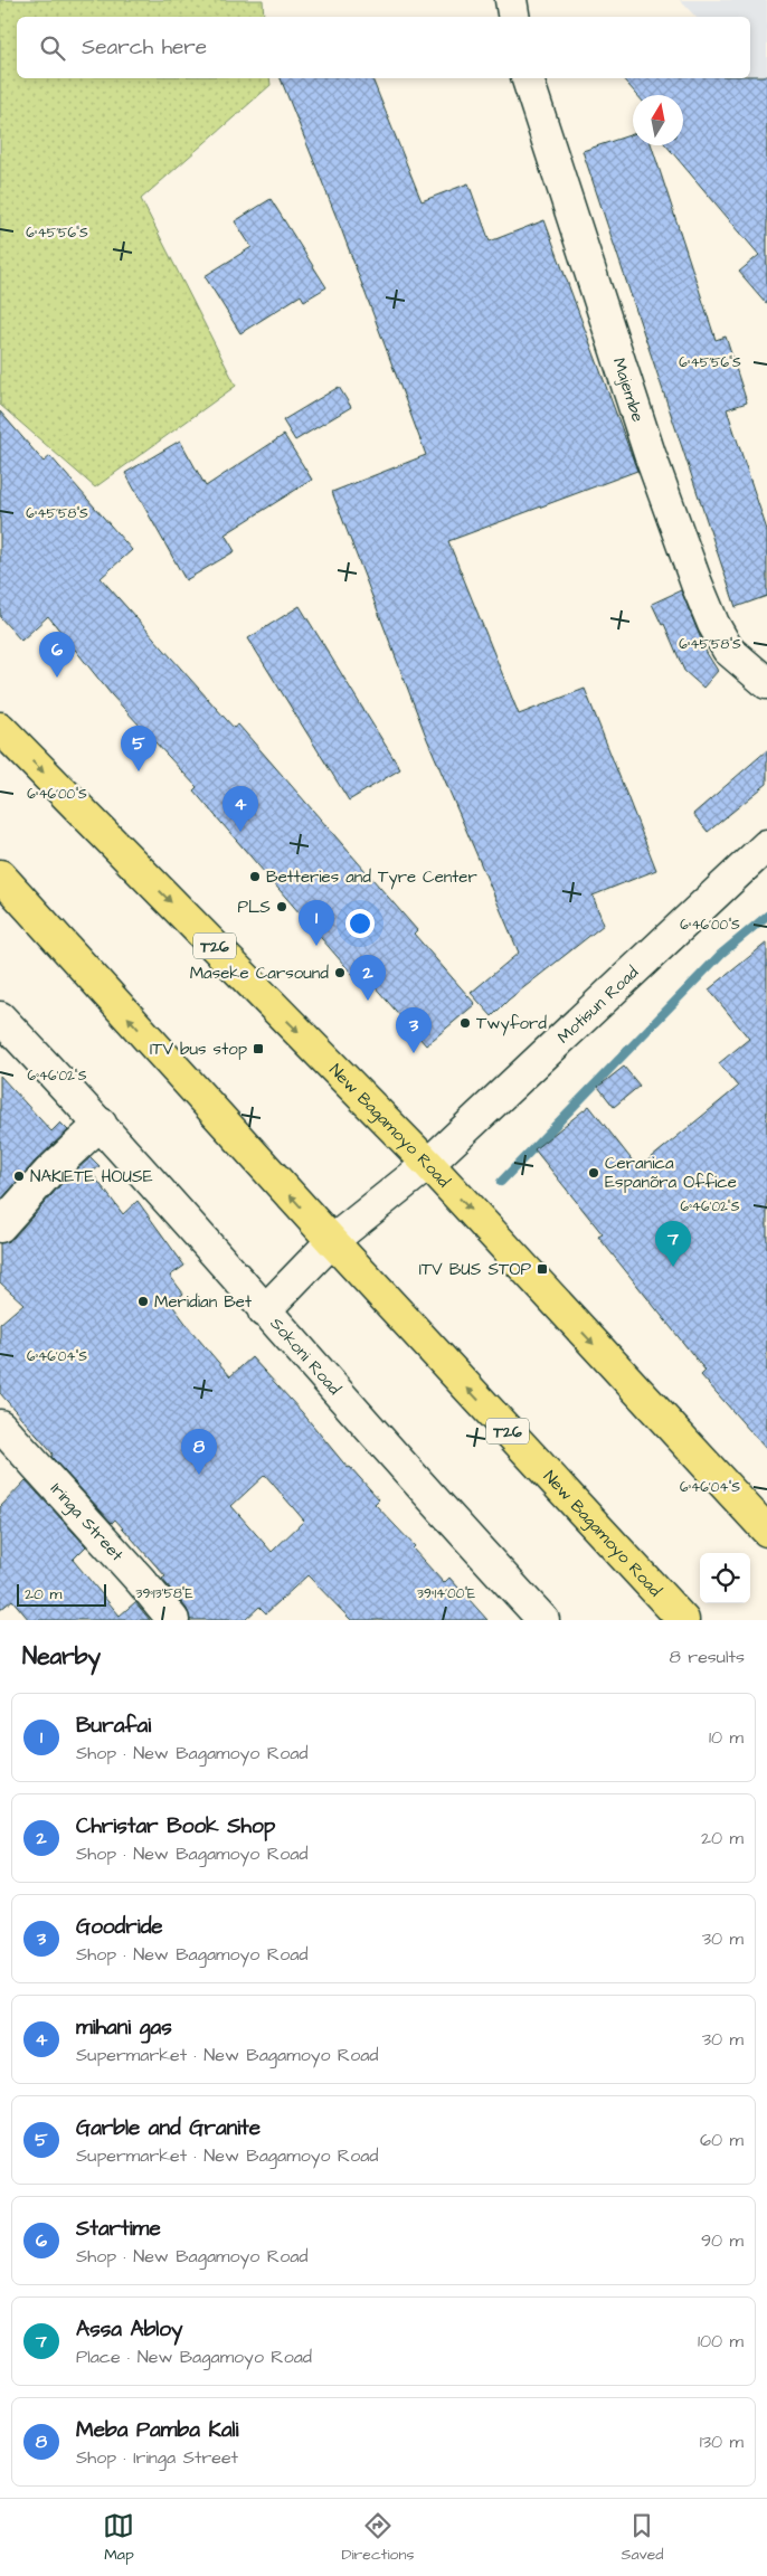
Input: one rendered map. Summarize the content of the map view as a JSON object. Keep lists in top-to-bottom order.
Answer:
{
  "streets": {
    "highway": ["T26", "New Bagamoyo Road"],
    "street": [
      "Majembe",
      "Motisun Road",
      "Sokoni Road",
      "Iringa Street"
    ]
  },
  "crossings": [
    ["Motisun Road", "New Bagamoyo Road"],
    ["Motisun Road", "Sokoni Road"]
  ],
  "places": {
    "other": [
      "Betteries and Tyre Center",
      "PLS",
      "Maseke Carsound",
      "Twyford",
      "Ceranica Espanõra Office",
      "NAKIETE HOUSE",
      "Meridian Bet"
    ],
    "transit": ["ITV bus stop", "ITV BUS STOP"]
  },
  "scale_bar": "20 m",
  "north": "top",
  "page": {
    "search": "Search here",
    "pins": [
      "6",
      "5",
      "4",
      "1",
      "2",
      "3",
      "7",
      "8"
    ],
    "scale": "20 m",
    "heading": ["Nearby", "8 results"],
    "list": [
      {
        "mark": "1",
        "name": "Burafai",
        "note": "Shop · New Bagamoyo Road",
        "value": "10 m"
      },
      {
        "mark": "2",
        "name": "Christar Book Shop",
        "note": "Shop · New Bagamoyo Road",
        "value": "20 m"
      },
      {
        "mark": "3",
        "name": "Goodride",
        "note": "Shop · New Bagamoyo Road",
        "value": "30 m"
      },
      {
        "mark": "4",
        "name": "mihani gas",
        "note": "Supermarket · New Bagamoyo Road",
        "value": "30 m"
      },
      {
        "mark": "5",
        "name": "Garble and Granite",
        "note": "Supermarket · New Bagamoyo Road",
        "value": "60 m"
      },
      {
        "mark": "6",
        "name": "Startime",
        "note": "Shop · New Bagamoyo Road",
        "value": "90 m"
      },
      {
        "mark": "7",
        "name": "Assa Abloy",
        "note": "Place · New Bagamoyo Road",
        "value": "100 m"
      },
      {
        "mark": "8",
        "name": "Meba Pamba Kali",
        "note": "Shop · Iringa Street",
        "value": "130 m"
      }
    ],
    "nav": ["Map", "Directions", "Saved"]
  },
  "coordinates": [
    "6°45'56\"S",
    "6°45'58\"S",
    "6°46'00\"S",
    "6°46'02\"S",
    "6°46'04\"S",
    "39°13'58\"E",
    "39°14'00\"E"
  ]
}
